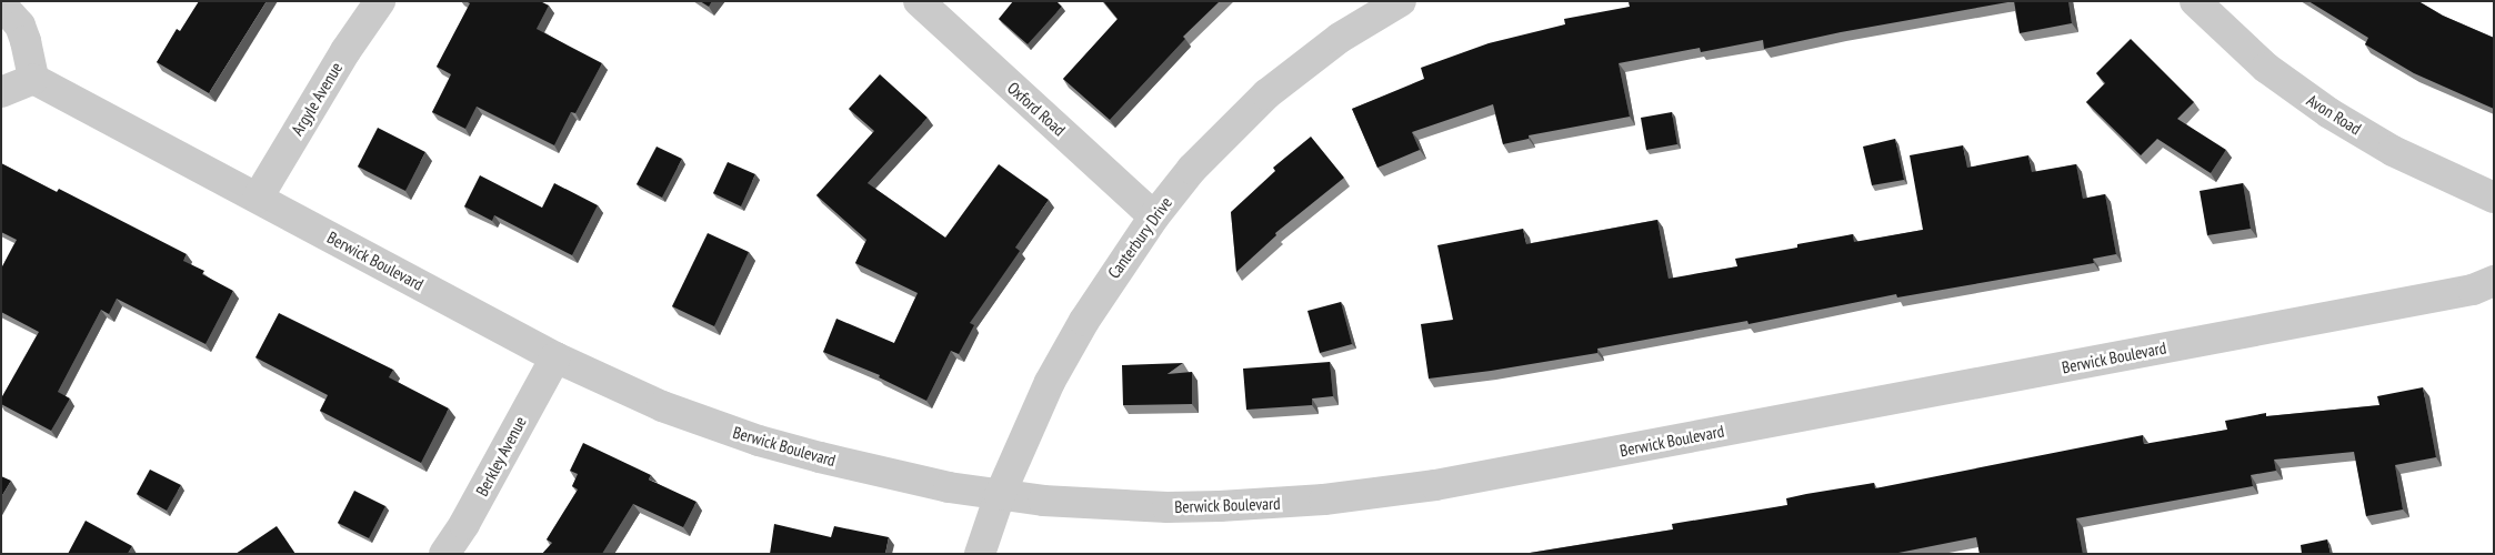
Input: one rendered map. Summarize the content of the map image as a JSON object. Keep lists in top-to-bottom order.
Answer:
{
  "streets": {
    "street": [
      "Argyle Avenue",
      "Oxford Road",
      "Avon Road",
      "Canterbury Drive",
      "Berwick Boulevard",
      "Berkley Avenue"
    ]
  },
  "crossings": [
    ["Argyle Avenue", "Berwick Boulevard"],
    ["Oxford Road", "Canterbury Drive"],
    ["Canterbury Drive", "Berwick Boulevard"],
    ["Berwick Boulevard", "Berkley Avenue"]
  ]
}
